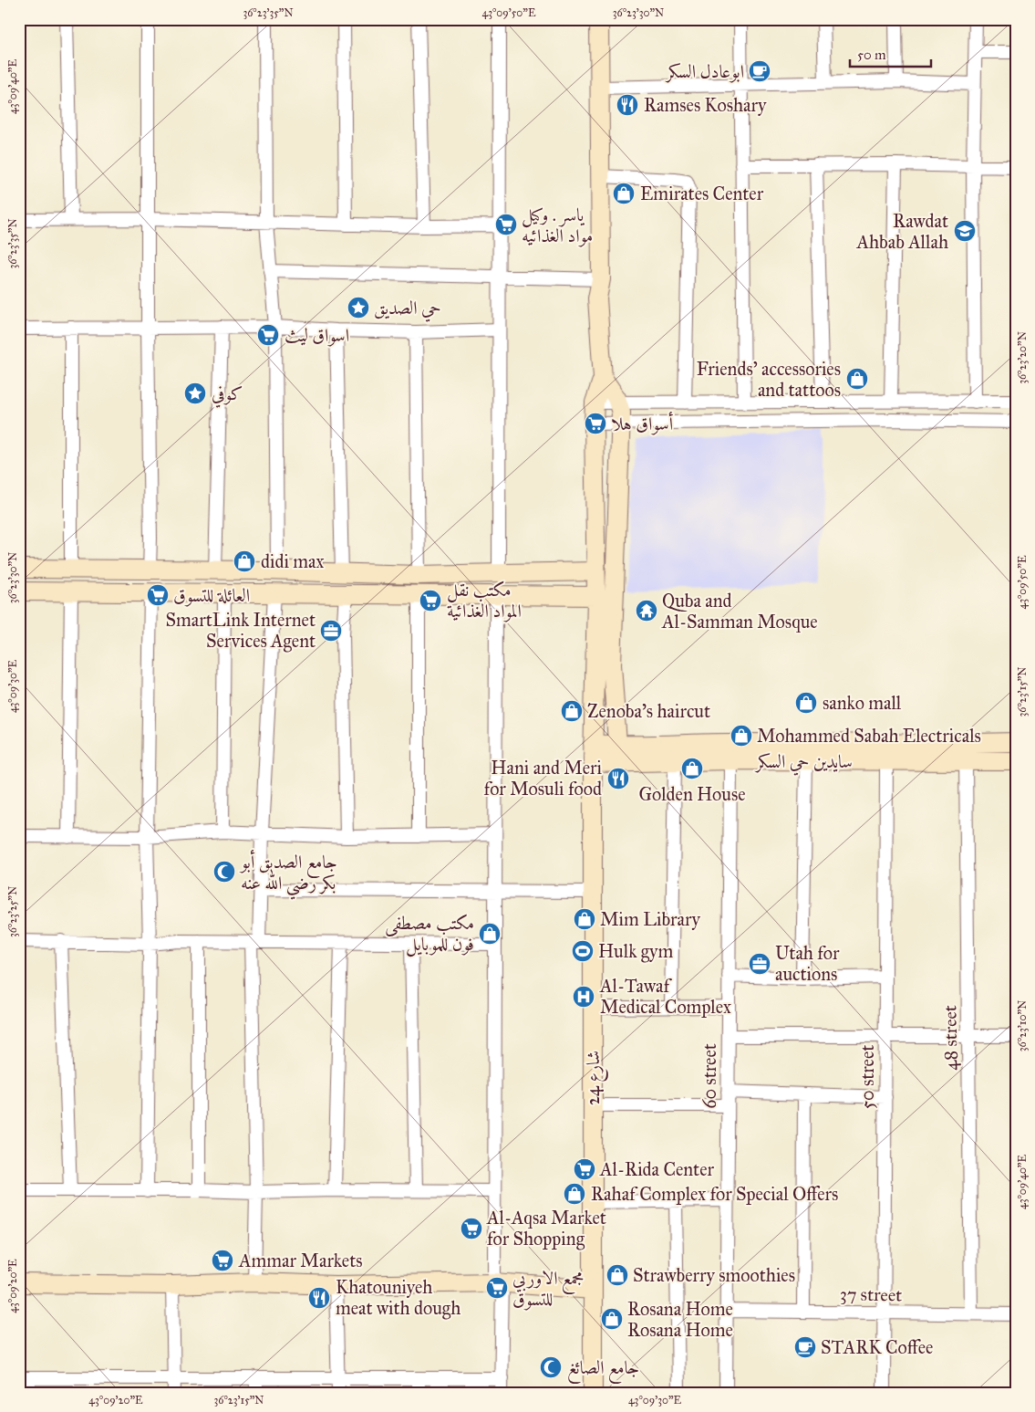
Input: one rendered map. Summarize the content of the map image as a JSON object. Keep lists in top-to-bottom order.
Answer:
{
  "streets": {
    "street": [
      "سايدين حي السكر",
      "48 street",
      "60 street",
      "50 street",
      "شارع 24",
      "37 street"
    ]
  },
  "crossings": [
    ["سايدين حي السكر", "48 street"],
    ["سايدين حي السكر", "60 street"],
    ["سايدين حي السكر", "50 street"],
    ["سايدين حي السكر", "شارع 24"],
    ["48 street", "37 street"],
    ["60 street", "37 street"],
    ["50 street", "37 street"]
  ],
  "places": {
    "cafe": ["ابوعادل السكر", "STARK Coffee"],
    "restaurant": ["Ramses Koshary", "Hani and Meri for Mosuli food", "Khatouniyeh meat with dough"],
    "shop": [
      "Emirates Center",
      "Friends' accessories and tattoos",
      "didi max",
      "sanko mall",
      "Zenoba's haircut",
      "Mohammed Sabah Electricals",
      "Golden House",
      "Mim Library",
      "مكتب مصطفى فون للموبايل",
      "Rahaf Complex for Special Offers",
      "Strawberry smoothies",
      "Rosana Home Rosana Home"
    ],
    "supermarket": [
      "ياسر . وكيل مواد الغذائيه",
      "اسواق ليث",
      "أسواق هلا",
      "العائلة للتسوق",
      "مكتب نقل المواد الغذائية",
      "Al-Rida Center",
      "Al-Aqsa Market for Shopping",
      "Ammar Markets",
      "مجمع الاوربي للتسوق"
    ],
    "school or university": ["Rawdat Ahbab Allah"],
    "place": ["حي الصديق", "كوفي"],
    "temple": ["Quba and Al-Samman Mosque"],
    "office": ["SmartLink Internet Services Agent", "Utah for auctions"],
    "mosque": ["جامع الصديق أبو بكر رضي الله عنه", "جامع الصائغ"],
    "sports": ["Hulk gym"],
    "hospital": ["Al-Tawaf Medical Complex"]
  },
  "scale_bar": "50 m",
  "coordinates": [
    "36°23'35\"N",
    "43°09'50\"E",
    "36°23'30\"N",
    "43°09'40\"E",
    "36°23'20\"N",
    "43°09'30\"E",
    "36°23'15\"N",
    "36°23'25\"N",
    "36°23'10\"N",
    "43°09'20\"E"
  ]
}
